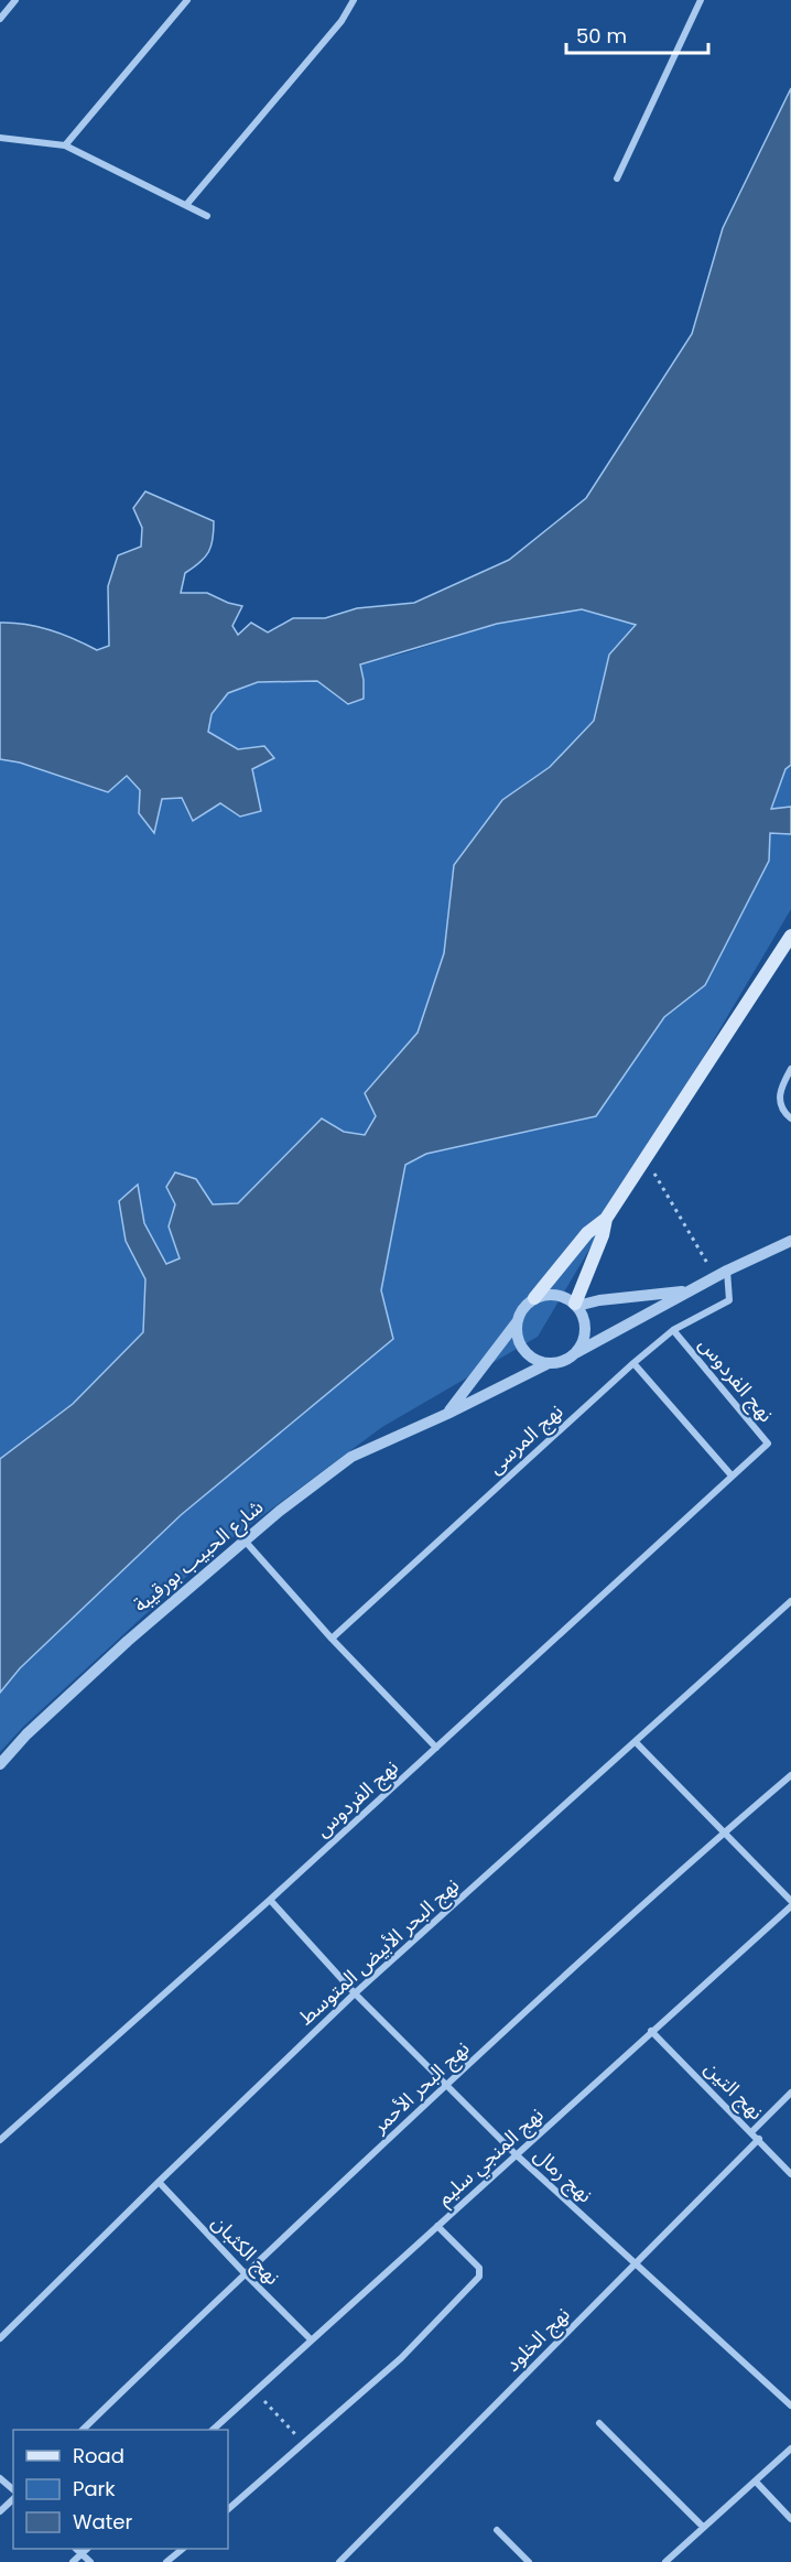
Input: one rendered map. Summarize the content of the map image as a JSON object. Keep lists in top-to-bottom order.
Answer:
{
  "streets": {
    "street": [
      "نهج الفردوس",
      "نهج المرسى",
      "شارع الحبيب بورقيبة",
      "نهج البحر الأبيض المتوسط",
      "نهج البحر الأحمر",
      "نهج التين",
      "نهج المنجي سليم",
      "نهج رمال",
      "نهج الكثبان",
      "نهج الخلود"
    ]
  },
  "crossings": [
    ["نهج الفردوس", "نهج المرسى"],
    ["نهج الفردوس", "نهج رمال"],
    ["نهج البحر الأبيض المتوسط", "نهج رمال"],
    ["نهج البحر الأبيض المتوسط", "نهج الكثبان"],
    ["نهج البحر الأحمر", "نهج رمال"],
    ["نهج البحر الأحمر", "نهج الكثبان"],
    ["نهج التين", "نهج المنجي سليم"],
    ["نهج التين", "نهج الخلود"],
    ["نهج المنجي سليم", "نهج رمال"],
    ["نهج المنجي سليم", "نهج الكثبان"],
    ["نهج رمال", "نهج الخلود"]
  ],
  "legend": ["Road", "Park", "Water"],
  "scale_bar": "50 m"
}
